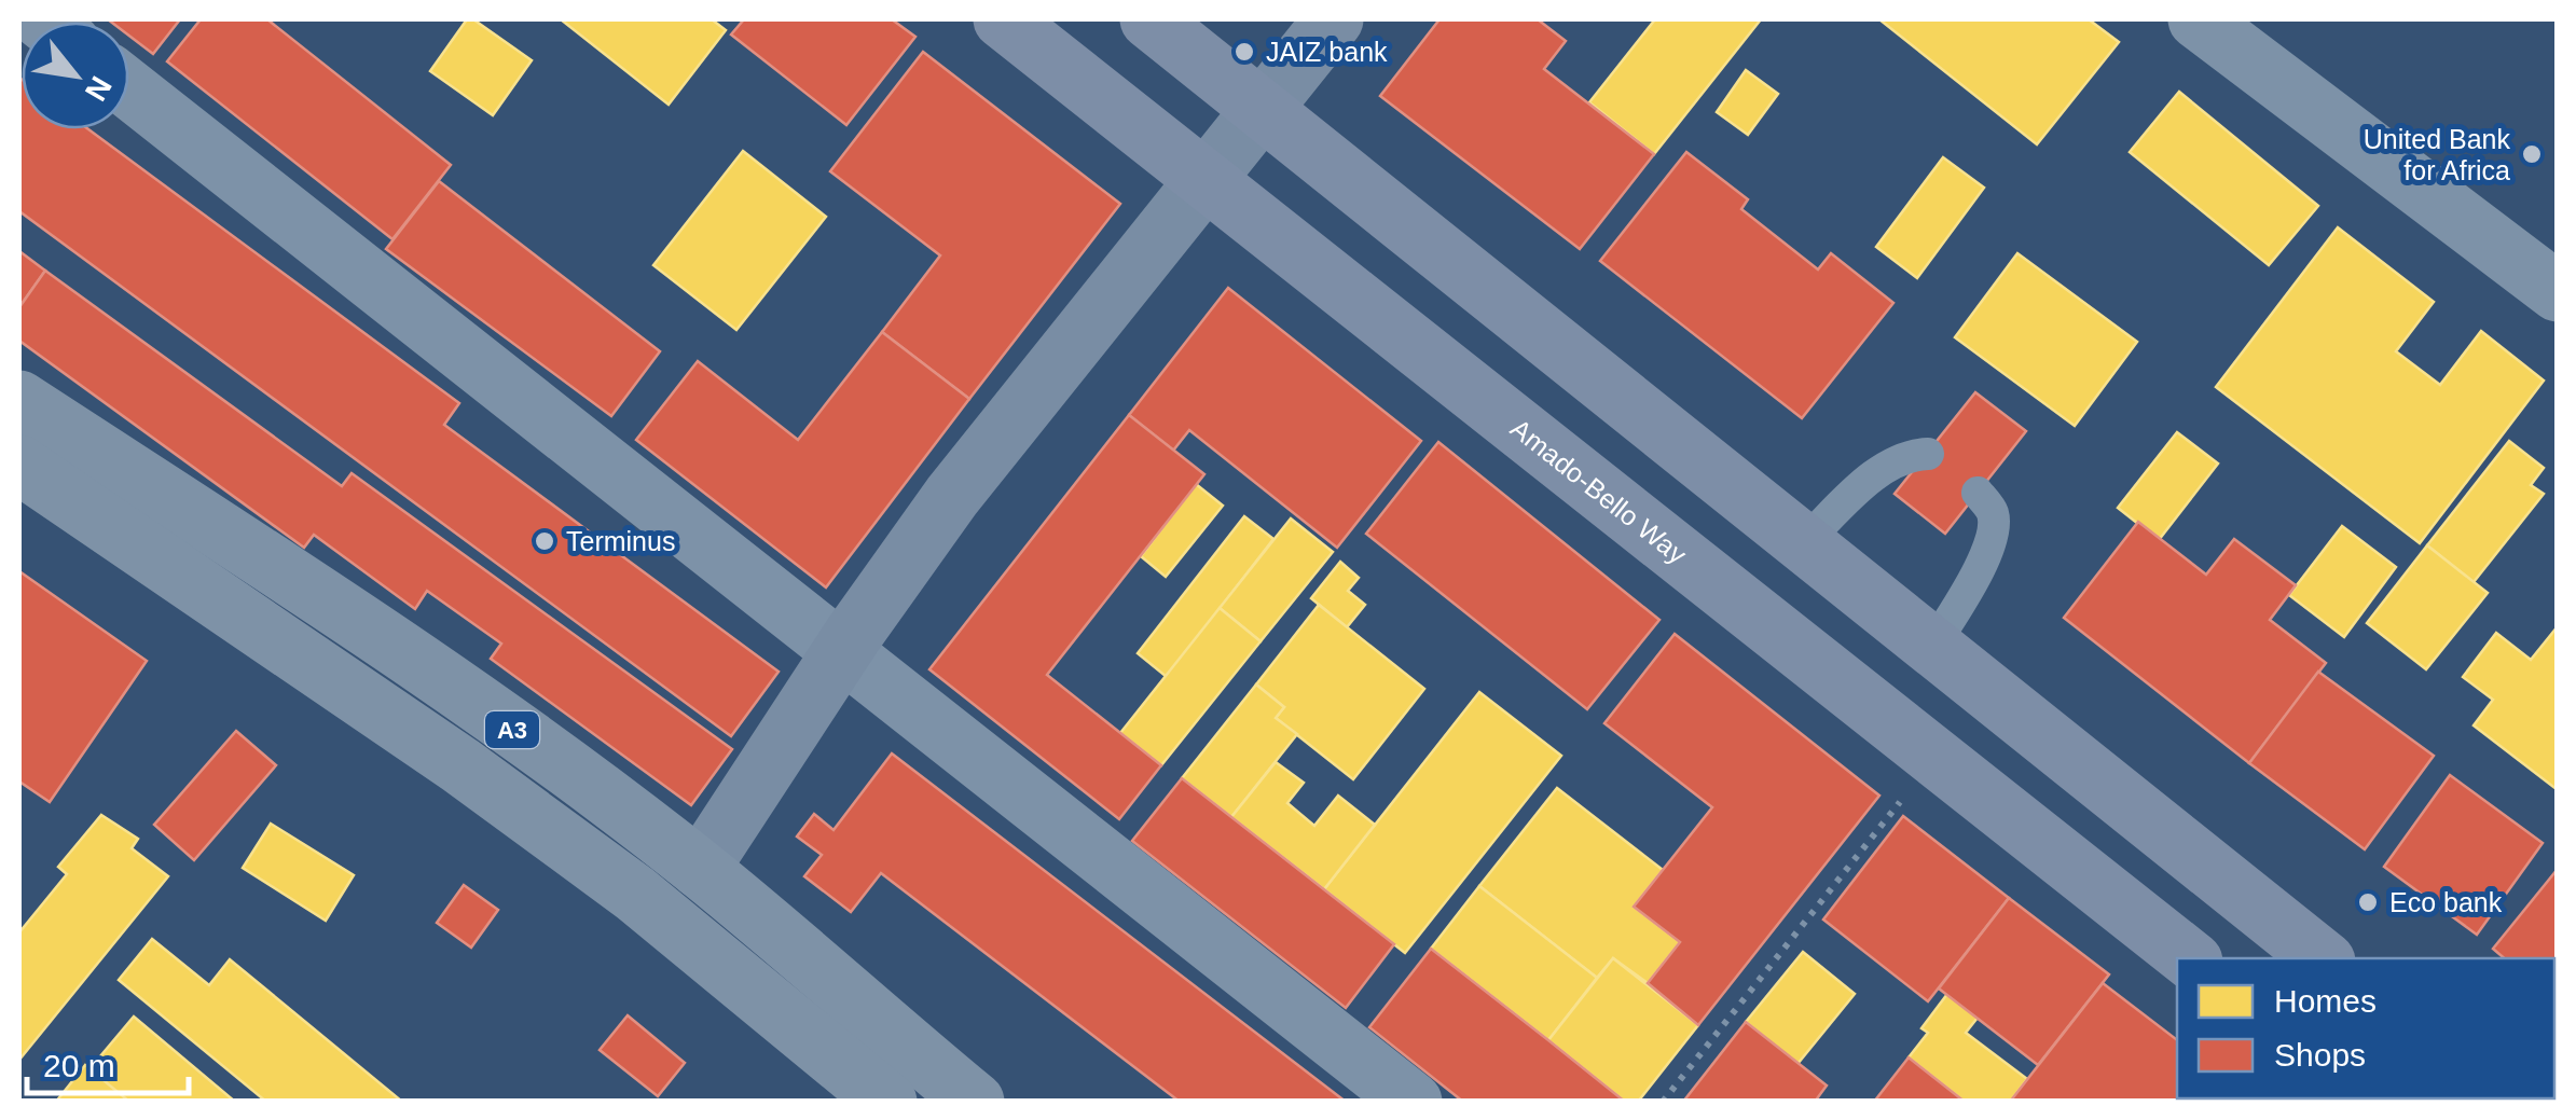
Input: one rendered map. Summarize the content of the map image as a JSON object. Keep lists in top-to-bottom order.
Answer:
{
  "streets": {
    "highway": ["A3"],
    "main road": ["Amado-Bello Way"]
  },
  "places": [
    "JAIZ bank",
    "United Bank for Africa",
    "Terminus",
    "Eco bank"
  ],
  "legend": ["Homes", "Shops"],
  "scale_bar": "20 m",
  "north": "bottom right"
}
